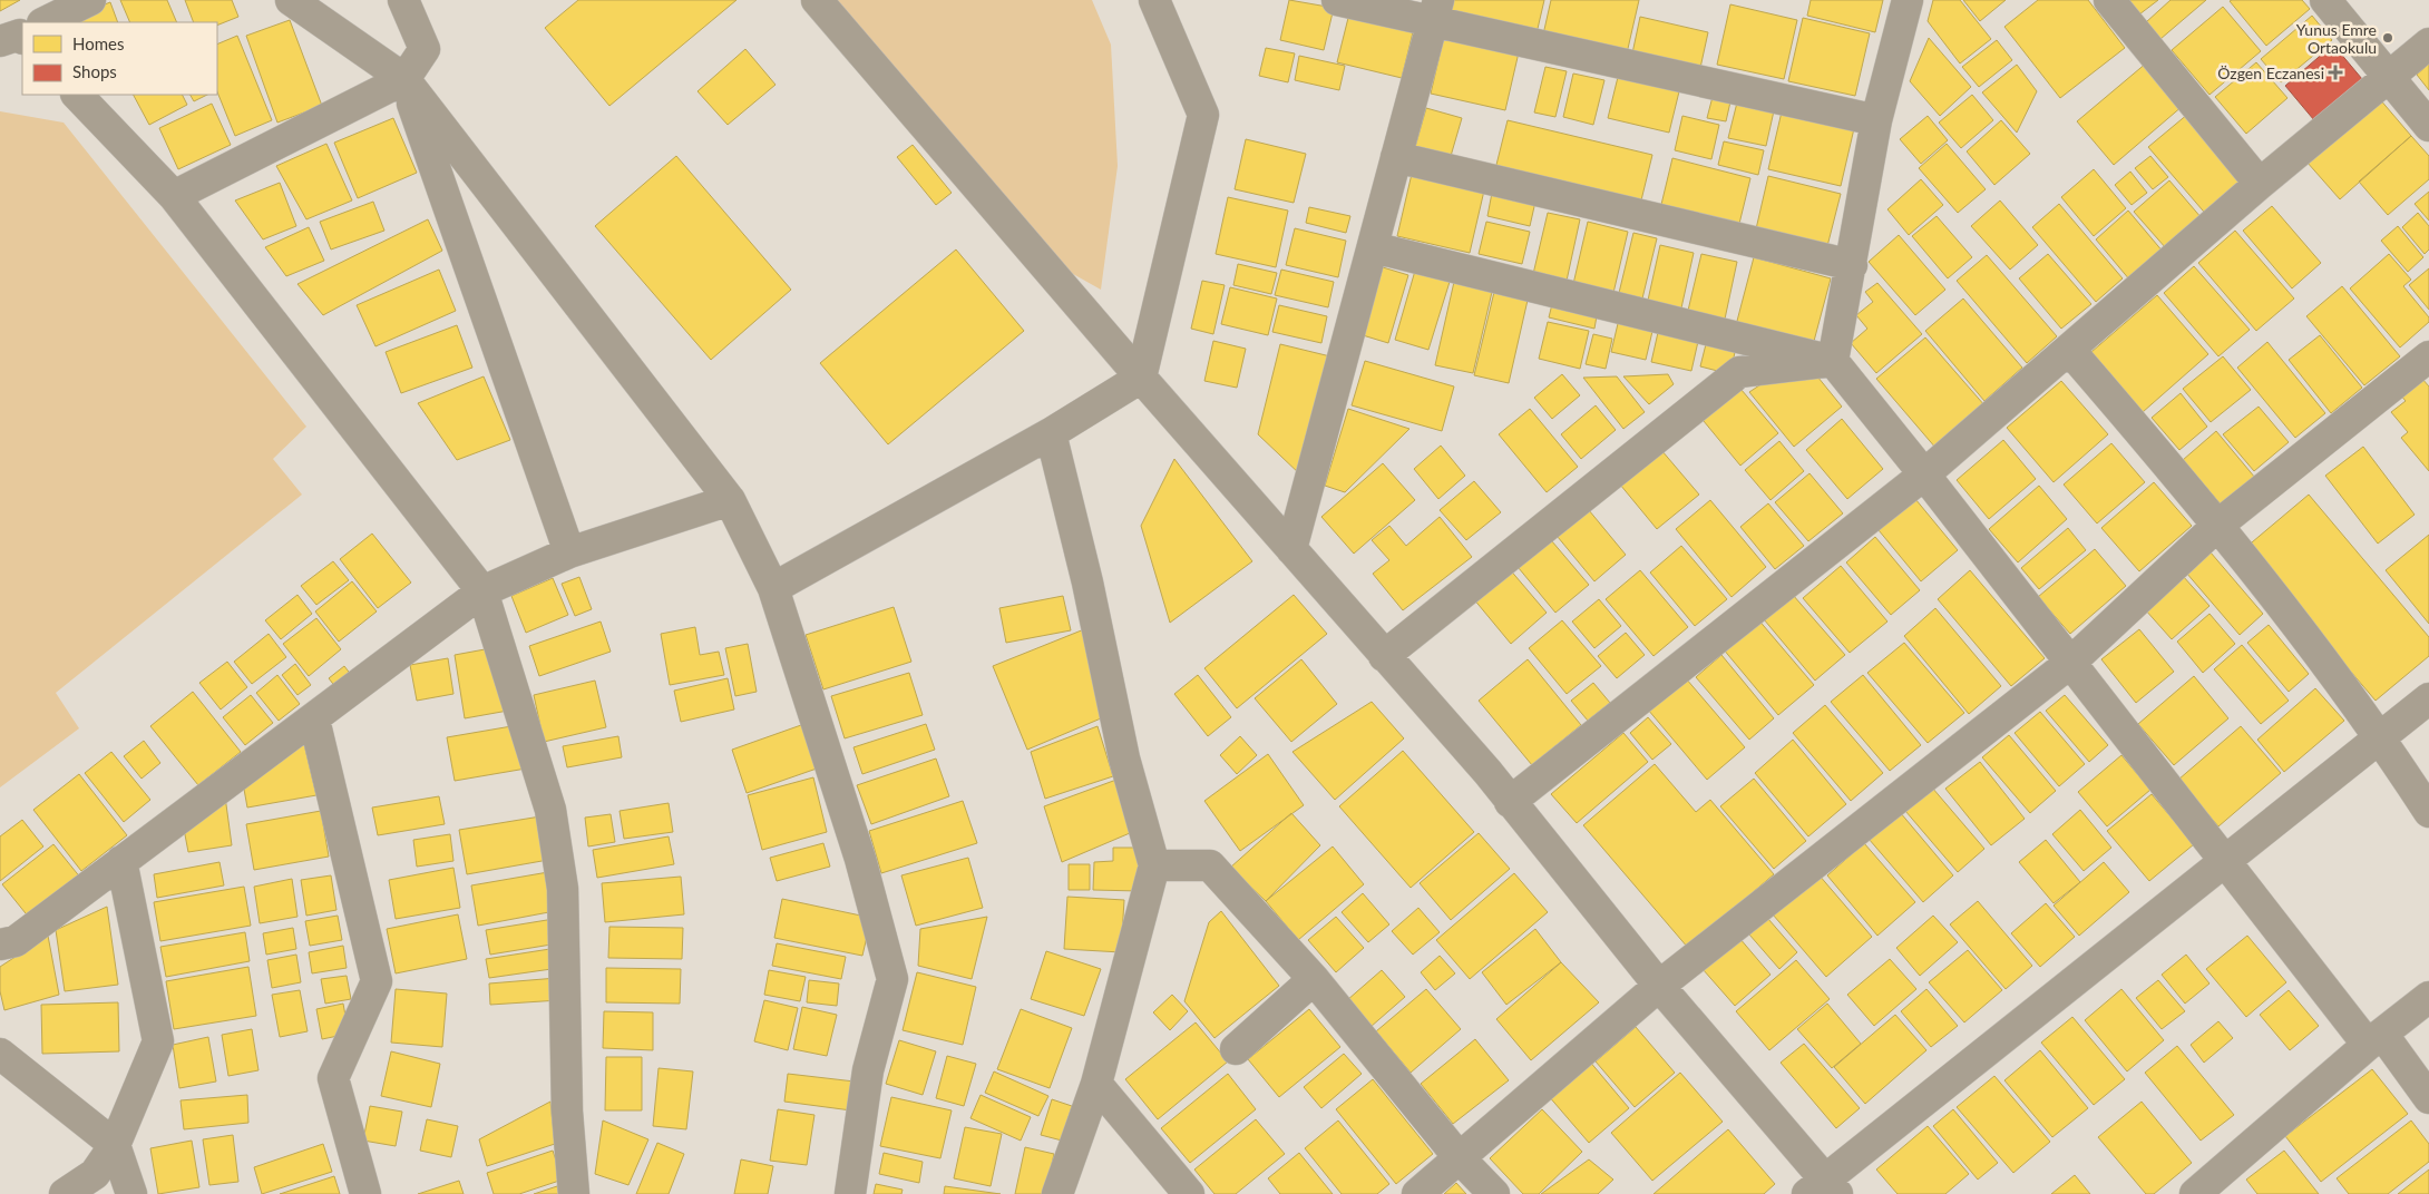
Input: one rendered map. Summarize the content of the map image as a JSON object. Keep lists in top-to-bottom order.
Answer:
{
  "places": {
    "other": ["Yunus Emre Ortaokulu"],
    "health": ["Özgen Eczanesi"]
  },
  "legend": ["Homes", "Shops"]
}
